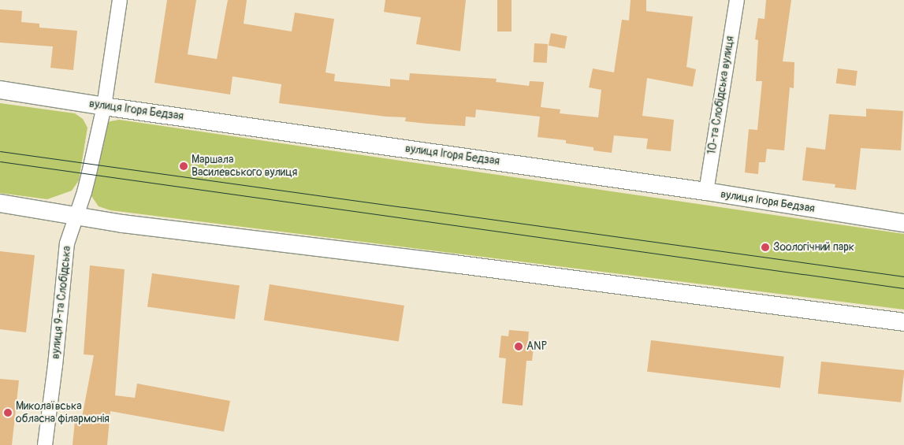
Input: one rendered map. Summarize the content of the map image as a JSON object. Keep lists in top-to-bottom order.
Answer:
{
  "streets": {
    "street": ["10-та Слобідська вулиця", "вулиця Ігоря Бедзая", "вулиця 9-та Слобідська"]
  },
  "crossings": [
    ["10-та Слобідська вулиця", "вулиця Ігоря Бедзая"],
    ["вулиця Ігоря Бедзая", "вулиця 9-та Слобідська"]
  ],
  "places": [
    "Маршала Василевського вулиця",
    "Зоологічний парк",
    "ANP",
    "Миколаївська обласна філармонія"
  ]
}
